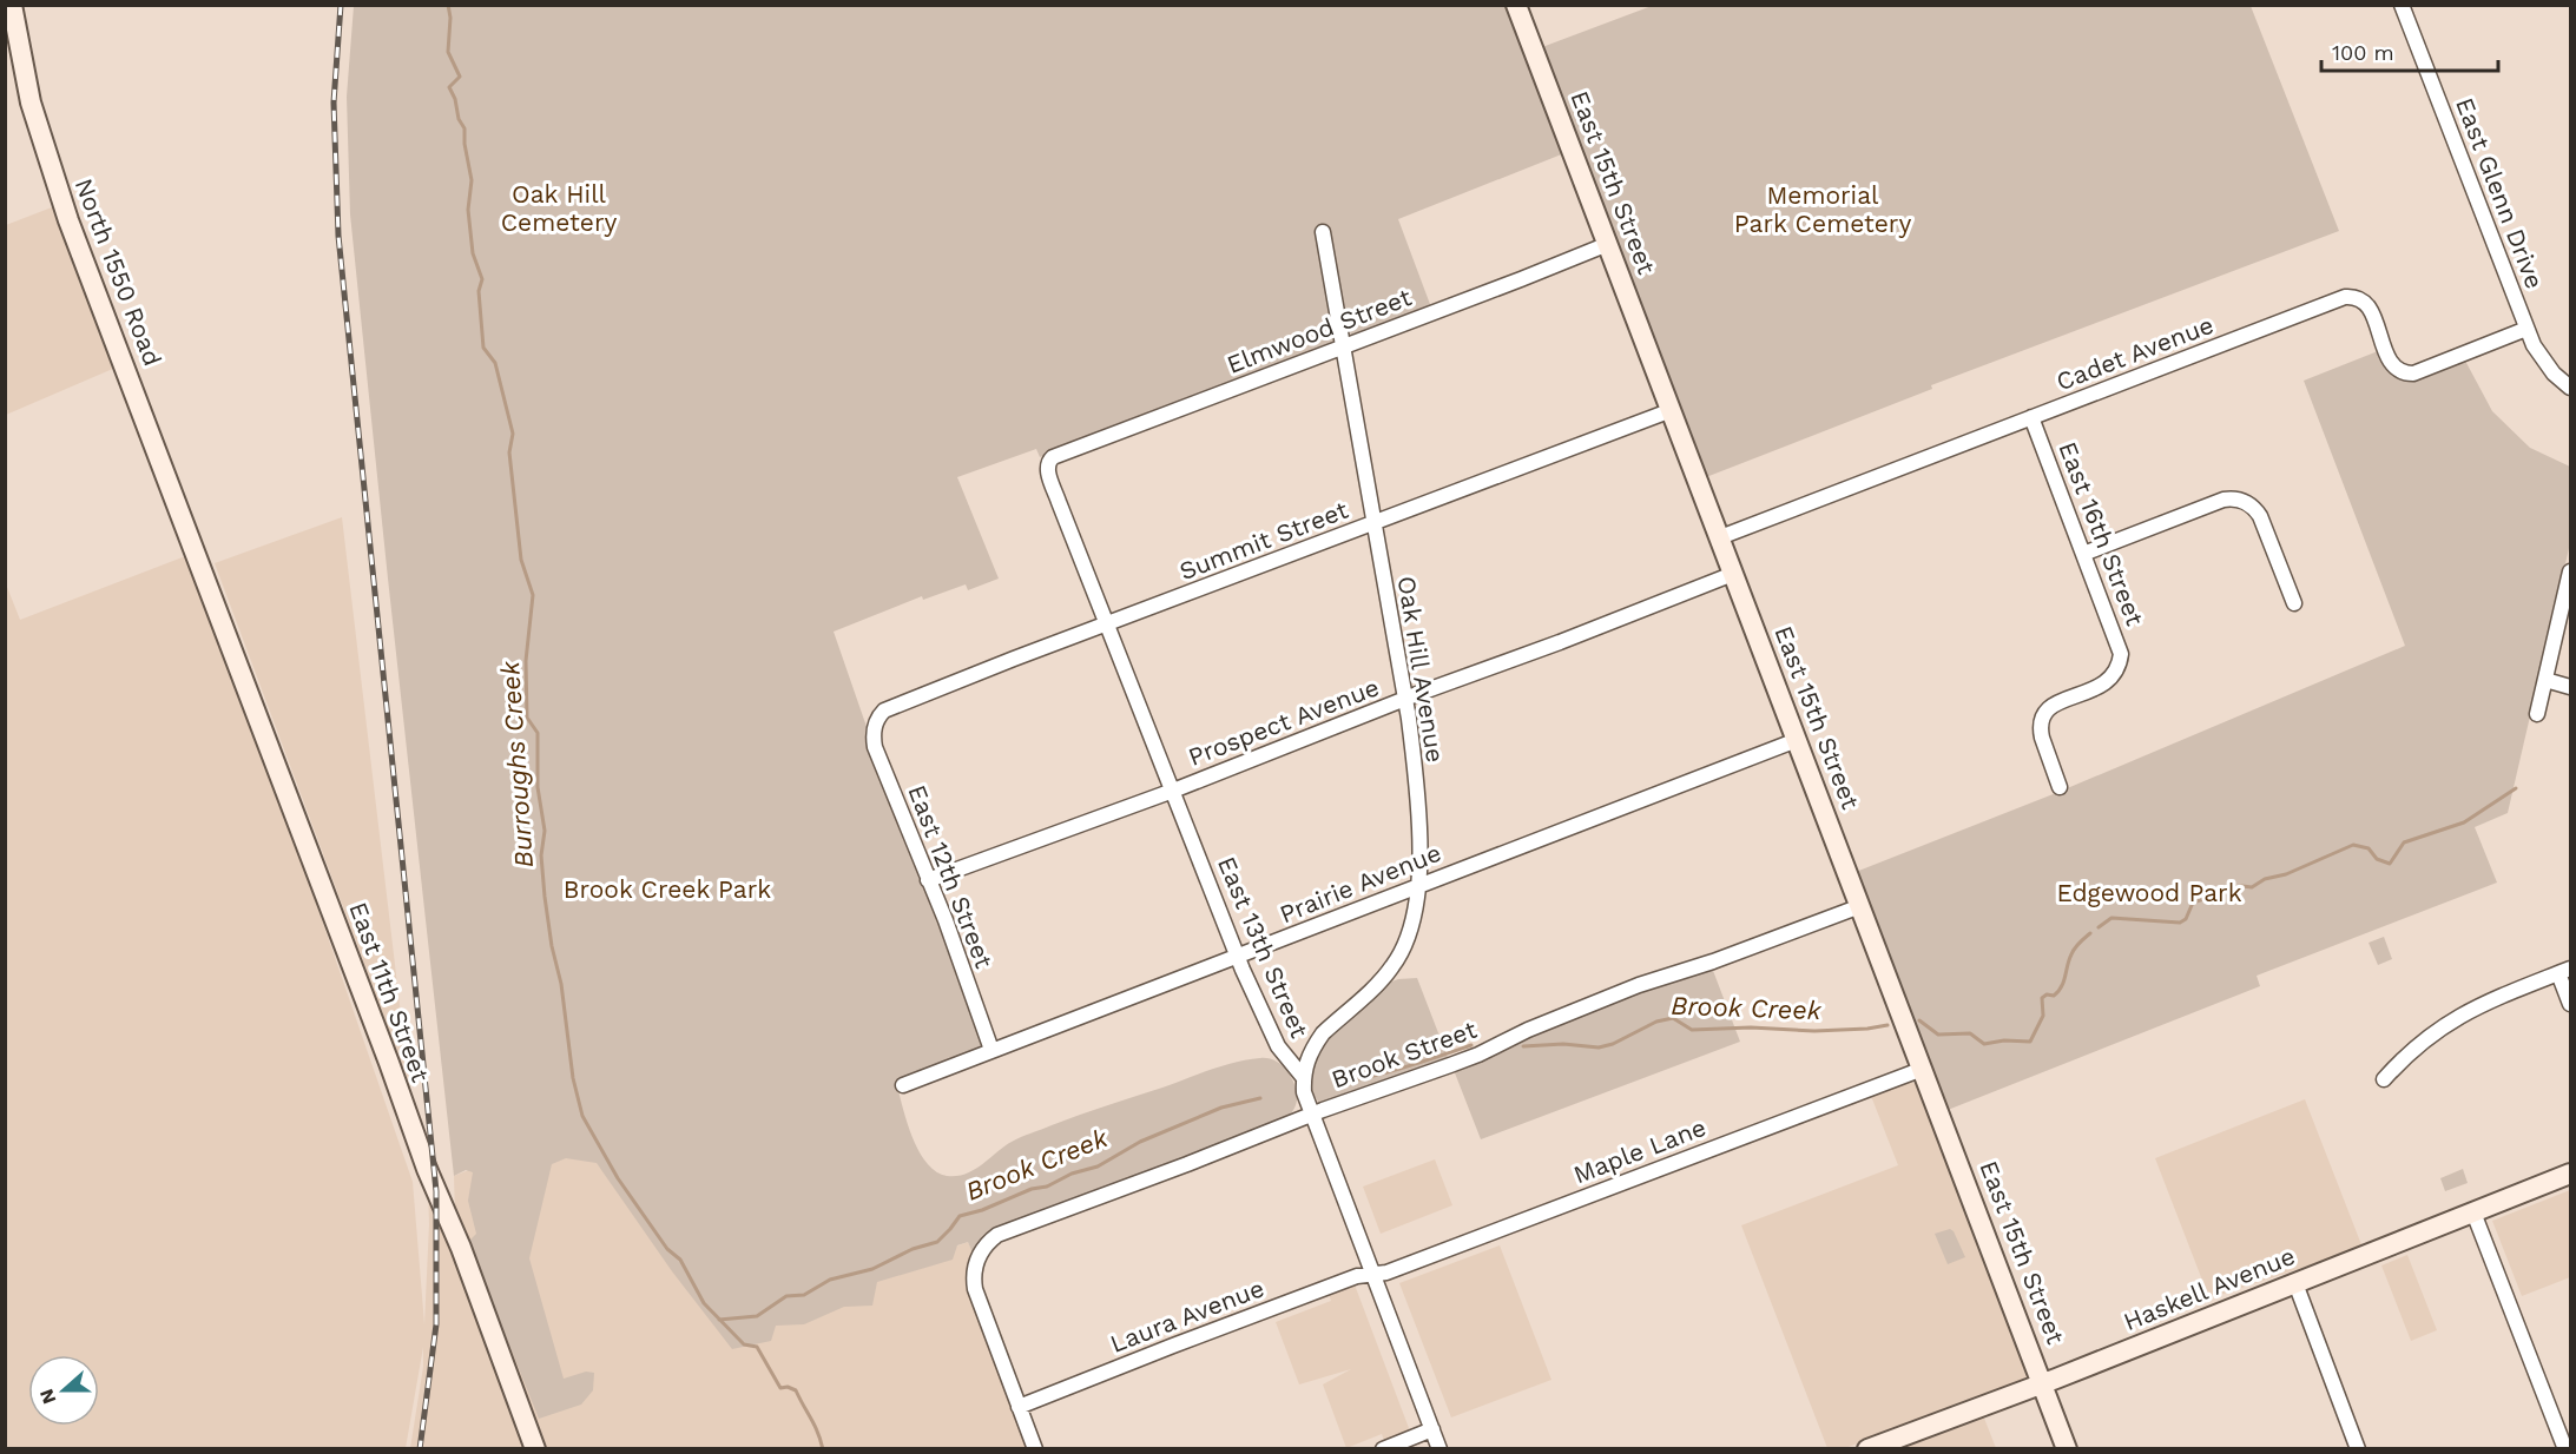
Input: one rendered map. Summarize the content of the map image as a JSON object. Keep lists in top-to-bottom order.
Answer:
{
  "streets": {
    "main road": [
      "East 15th Street",
      "North 1550 Road",
      "East 11th Street",
      "Haskell Avenue"
    ],
    "street": [
      "East Glenn Drive",
      "Elmwood Street",
      "Cadet Avenue",
      "East 16th Street",
      "Summit Street",
      "Oak Hill Avenue",
      "Prospect Avenue",
      "East 12th Street",
      "Prairie Avenue",
      "East 13th Street",
      "Brook Street",
      "Maple Lane",
      "Laura Avenue"
    ]
  },
  "crossings": [
    ["East 15th Street", "Elmwood Street"],
    ["East 15th Street", "Cadet Avenue"],
    ["East 15th Street", "Summit Street"],
    ["East 15th Street", "Prospect Avenue"],
    ["East 15th Street", "Prairie Avenue"],
    ["East 15th Street", "Brook Street"],
    ["East 15th Street", "Maple Lane"],
    ["East 15th Street", "Haskell Avenue"],
    ["East Glenn Drive", "Cadet Avenue"],
    ["North 1550 Road", "East 11th Street"],
    ["Elmwood Street", "Oak Hill Avenue"],
    ["Elmwood Street", "East 13th Street"],
    ["Cadet Avenue", "East 16th Street"],
    ["Summit Street", "Oak Hill Avenue"],
    ["Summit Street", "East 12th Street"],
    ["Summit Street", "East 13th Street"],
    ["Oak Hill Avenue", "Prospect Avenue"],
    ["Oak Hill Avenue", "Prairie Avenue"],
    ["Oak Hill Avenue", "East 13th Street"],
    ["Prospect Avenue", "East 12th Street"],
    ["Prospect Avenue", "East 13th Street"],
    ["East 12th Street", "Prairie Avenue"],
    ["Prairie Avenue", "East 13th Street"],
    ["East 13th Street", "Brook Street"],
    ["East 13th Street", "Maple Lane"],
    ["East 13th Street", "Laura Avenue"],
    ["Brook Street", "Laura Avenue"],
    ["Maple Lane", "Laura Avenue"]
  ],
  "water": ["Burroughs Creek", "Brook Creek"],
  "parks": [
    "Oak Hill Cemetery",
    "Memorial Park Cemetery",
    "Brook Creek Park",
    "Edgewood Park"
  ],
  "scale_bar": "100 m",
  "north": "left"
}
